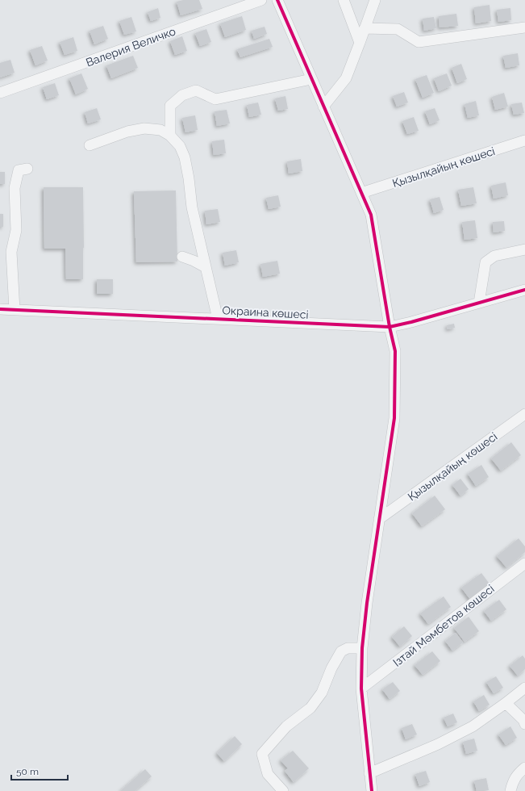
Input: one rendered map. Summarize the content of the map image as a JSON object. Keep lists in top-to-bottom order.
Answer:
{
  "streets": {
    "street": [
      "Валерия Величко",
      "Қызылқайың көшесі",
      "Окраина көшесі",
      "Ізтай Мәмбетов көшесі"
    ]
  },
  "scale_bar": "50 m"
}
